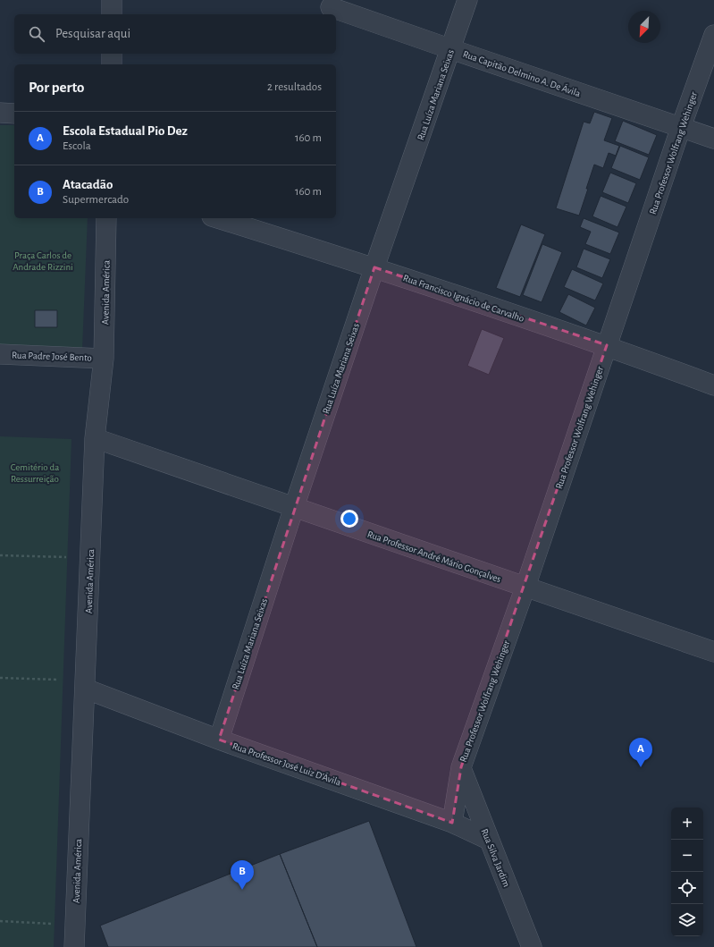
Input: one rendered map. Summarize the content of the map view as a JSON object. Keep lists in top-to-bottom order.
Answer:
{
  "streets": {
    "street": [
      "Rua Capitão Delmino A. De Ávila",
      "Rua Luíza Mariana Seixas",
      "Rua Professor Wolfrang Wehinger",
      "Avenida América",
      "Rua Francisco Ignácio de Carvalho",
      "Rua Padre José Bento",
      "Rua Professor André Mário Gonçalves",
      "Rua Professor José Luiz D'Ávila",
      "Rua Silva Jardim"
    ]
  },
  "crossings": [
    ["Rua Capitão Delmino A. De Ávila", "Rua Luíza Mariana Seixas"],
    ["Rua Capitão Delmino A. De Ávila", "Rua Professor Wolfrang Wehinger"],
    ["Rua Luíza Mariana Seixas", "Rua Francisco Ignácio de Carvalho"],
    ["Rua Luíza Mariana Seixas", "Rua Professor André Mário Gonçalves"],
    ["Rua Luíza Mariana Seixas", "Rua Professor José Luiz D'Ávila"],
    ["Rua Professor Wolfrang Wehinger", "Rua Francisco Ignácio de Carvalho"],
    ["Rua Professor Wolfrang Wehinger", "Rua Professor André Mário Gonçalves"],
    ["Rua Professor Wolfrang Wehinger", "Rua Professor José Luiz D'Ávila"],
    ["Rua Professor Wolfrang Wehinger", "Rua Silva Jardim"],
    ["Avenida América", "Rua Padre José Bento"],
    ["Avenida América", "Rua Professor André Mário Gonçalves"],
    ["Avenida América", "Rua Professor José Luiz D'Ávila"],
    ["Rua Professor José Luiz D'Ávila", "Rua Silva Jardim"]
  ],
  "parks": ["Praça Carlos de Andrade Rizzini", "Cemitério da Ressurreição"],
  "north": "bottom left",
  "page": {
    "search": "Pesquisar aqui",
    "heading": ["Por perto", "2 resultados"],
    "list": [
      {
        "mark": "A",
        "name": "Escola Estadual Pio Dez",
        "note": "Escola",
        "value": "160 m"
      },
      {
        "mark": "B",
        "name": "Atacadão",
        "note": "Supermercado",
        "value": "160 m"
      }
    ],
    "pins": ["A", "B"],
    "map_buttons": ["+", "−"]
  }
}
